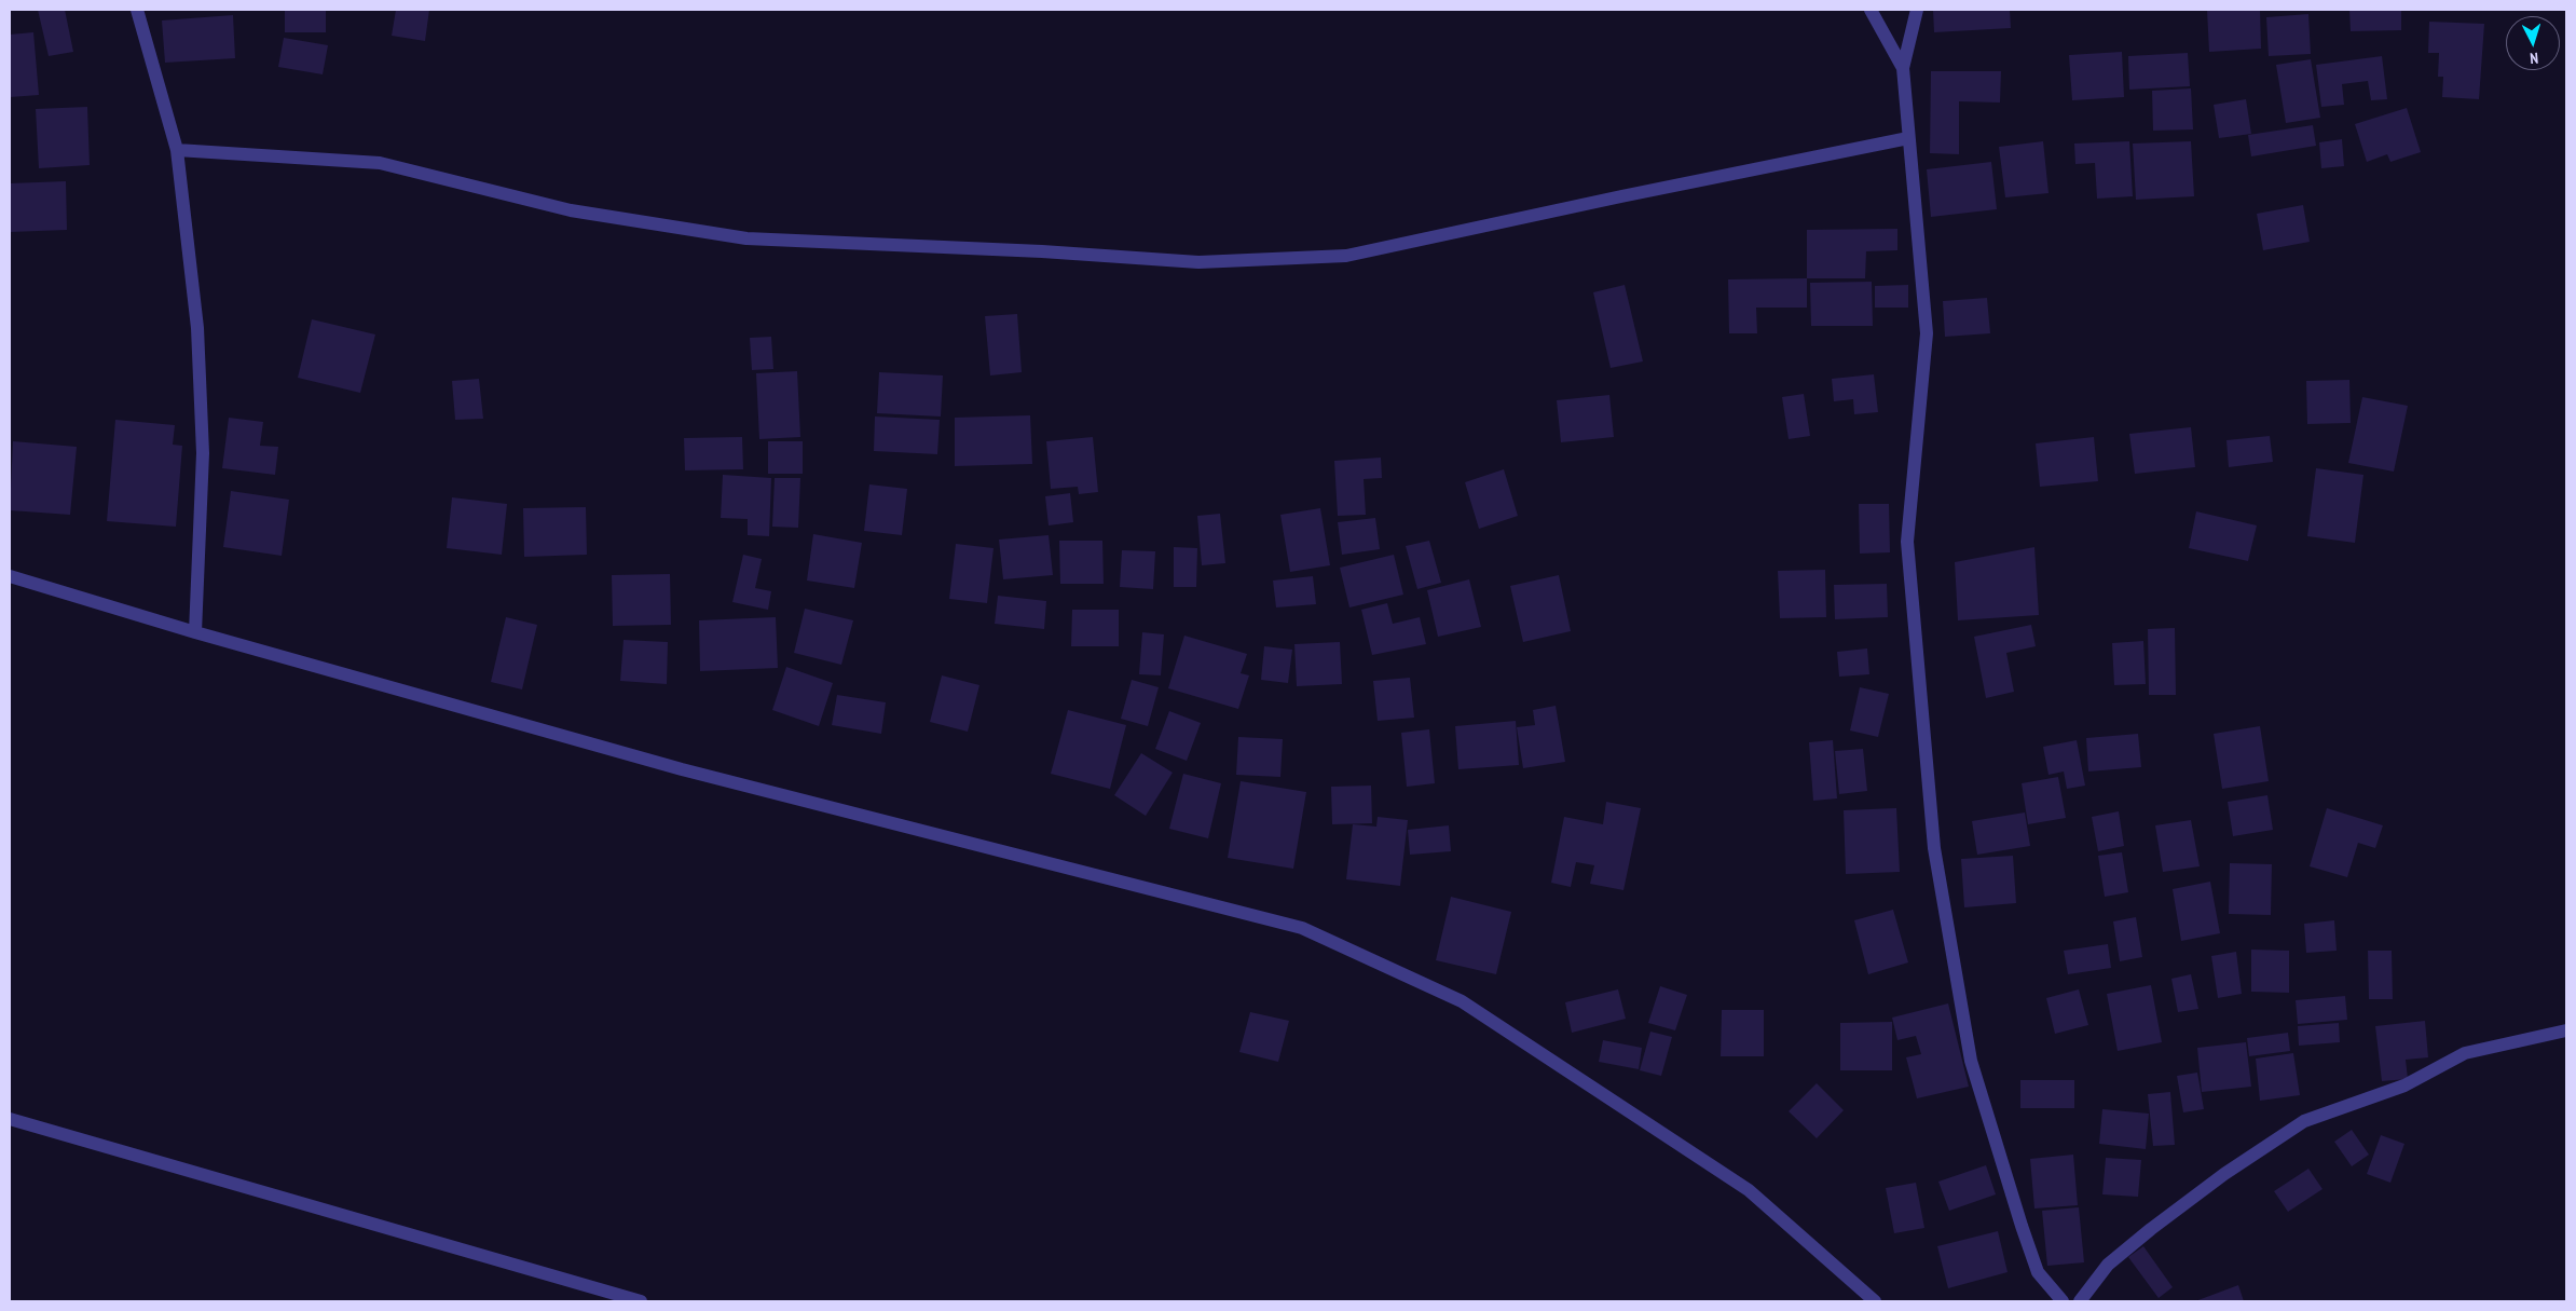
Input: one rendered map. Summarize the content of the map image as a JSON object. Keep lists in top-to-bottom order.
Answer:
{
  "north": "bottom"
}
